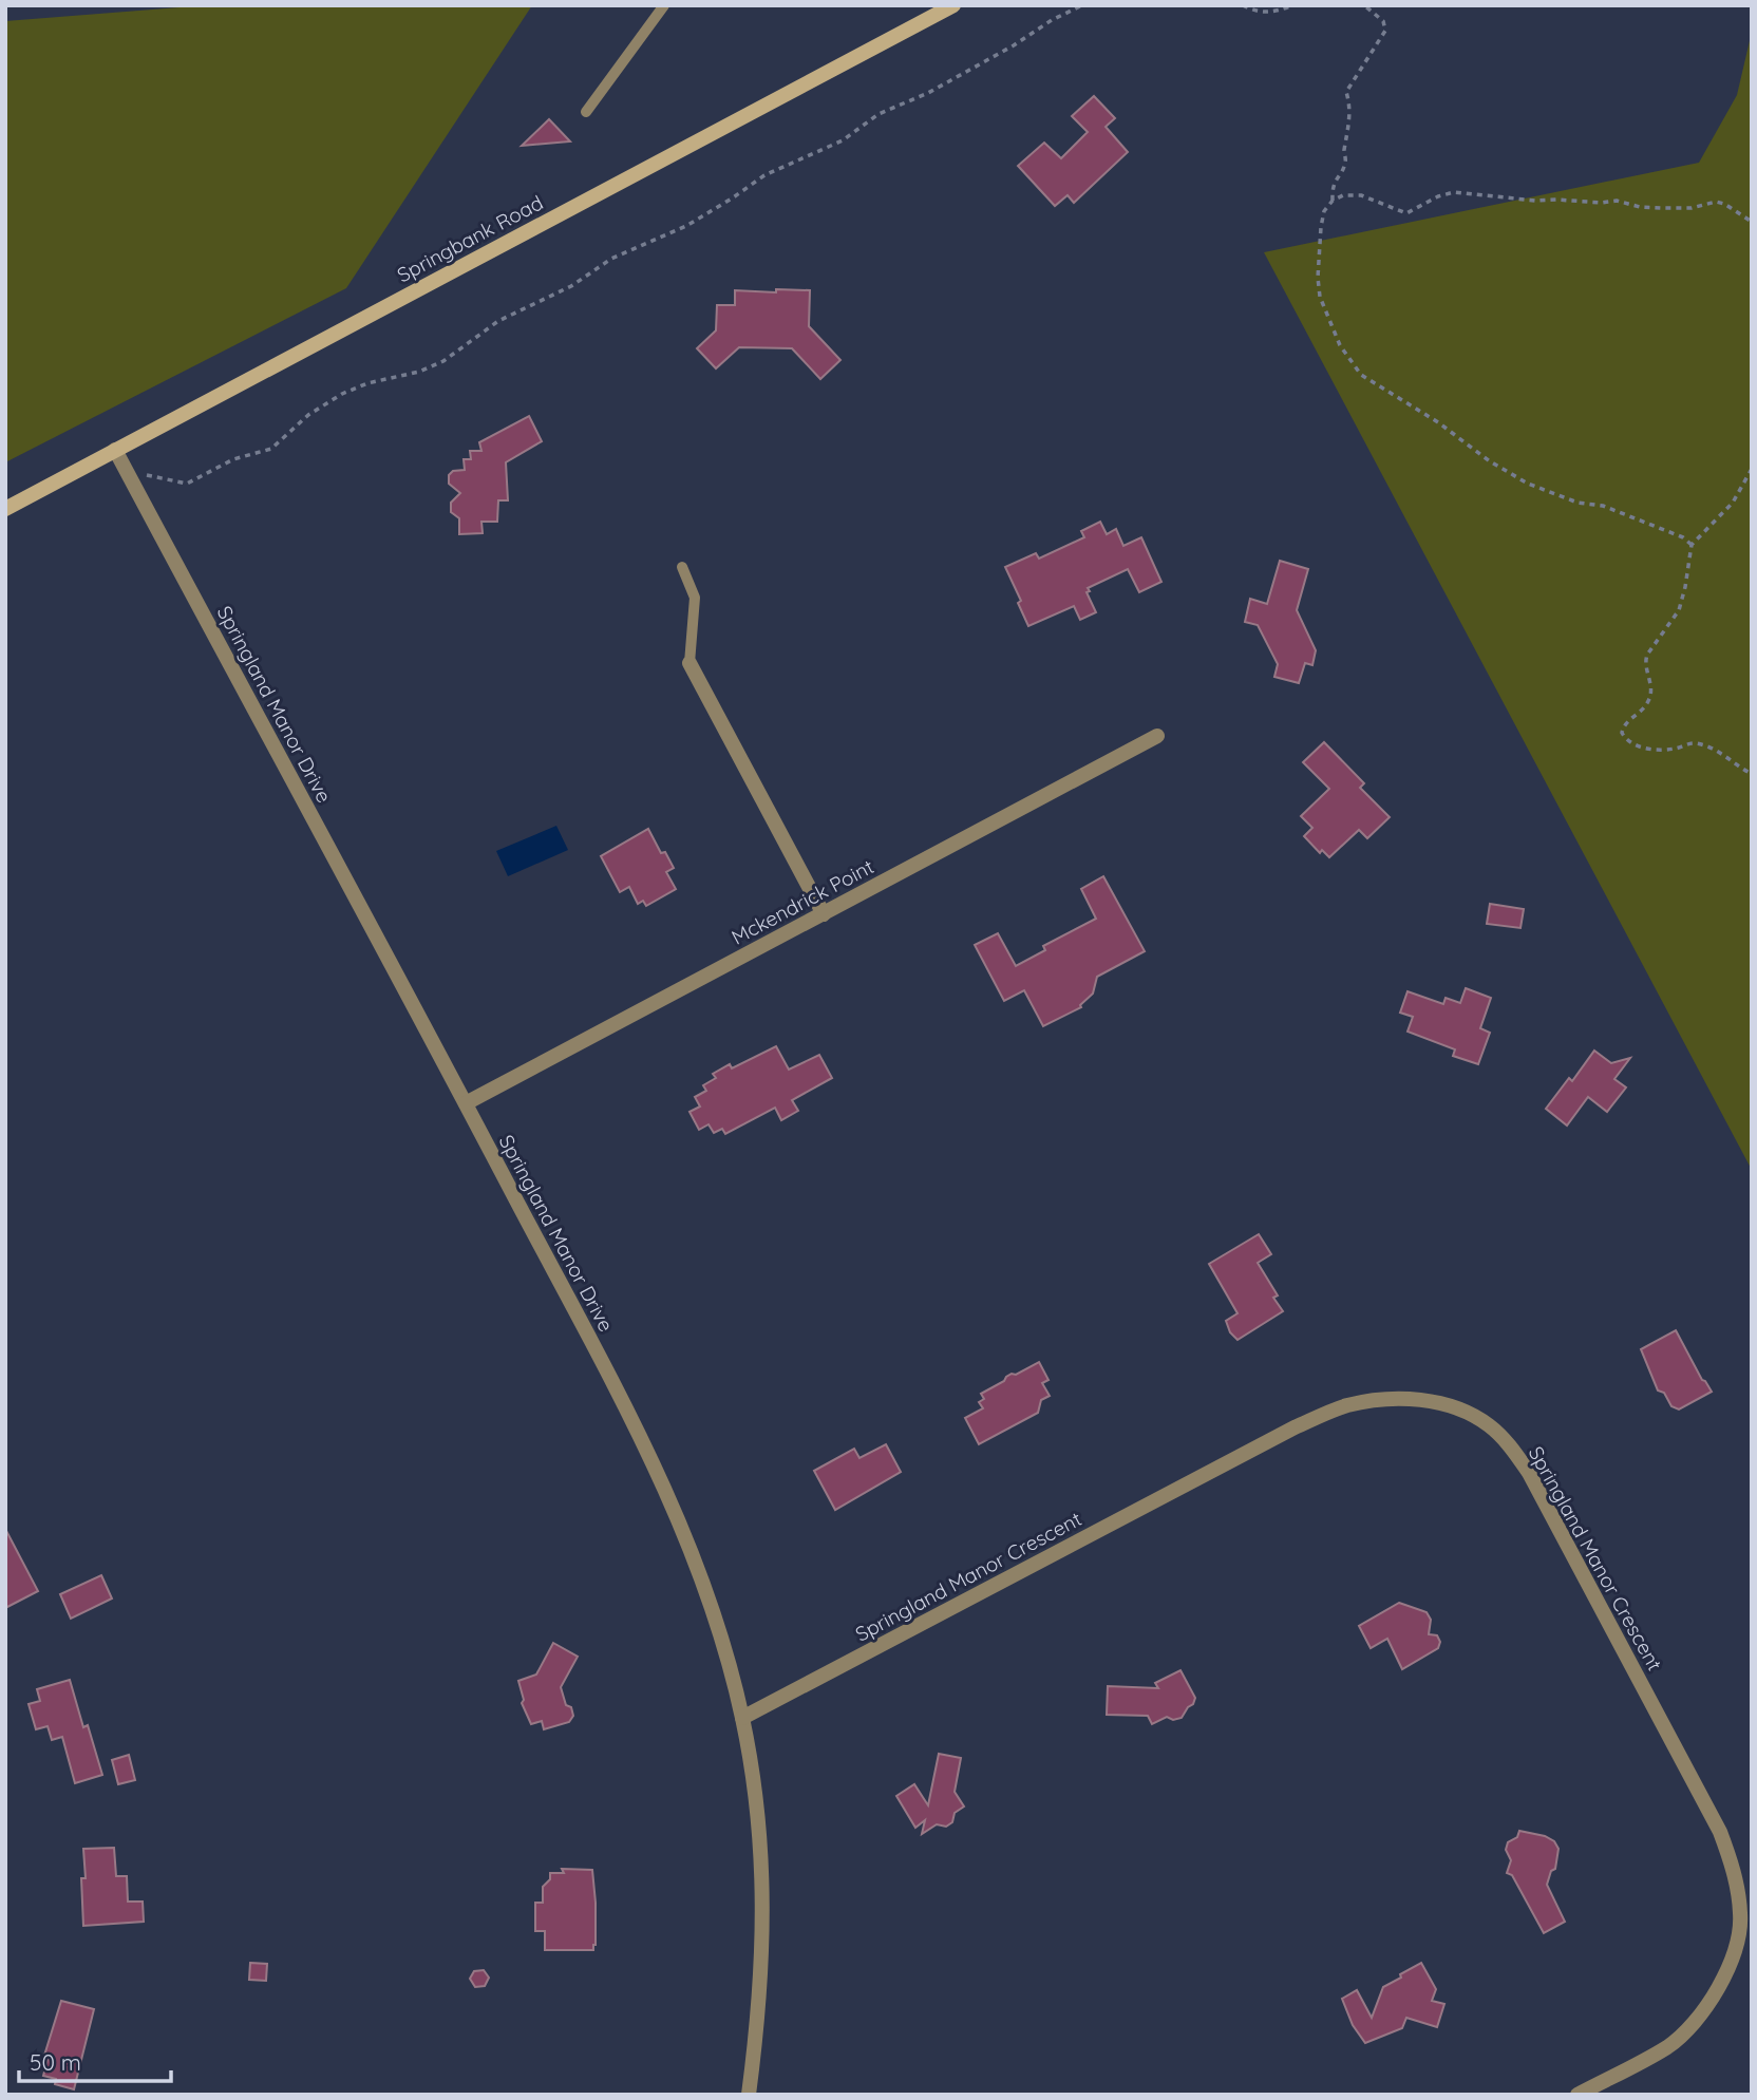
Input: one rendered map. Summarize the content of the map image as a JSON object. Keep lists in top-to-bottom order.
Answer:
{
  "streets": {
    "street": [
      "Springbank Road",
      "Springland Manor Drive",
      "Mckendrick Point",
      "Springland Manor Crescent"
    ]
  },
  "crossings": [
    ["Springbank Road", "Springland Manor Drive"],
    ["Springland Manor Drive", "Mckendrick Point"],
    ["Springland Manor Drive", "Springland Manor Crescent"]
  ],
  "scale_bar": "50 m"
}
